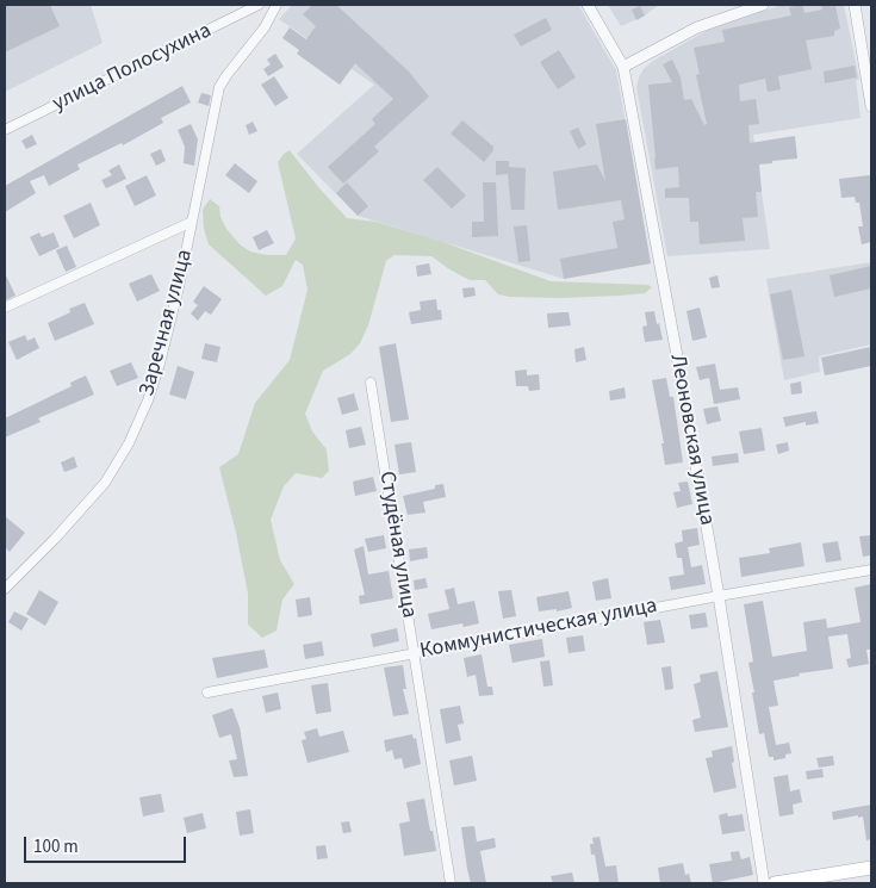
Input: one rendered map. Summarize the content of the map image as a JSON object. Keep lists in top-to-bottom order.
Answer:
{
  "streets": {
    "street": [
      "улица Полосухина",
      "Заречная улица",
      "Леоновская улица",
      "Студёная улица",
      "Коммунистическая улица"
    ]
  },
  "crossings": [
    ["улица Полосухина", "Заречная улица"],
    ["Леоновская улица", "Коммунистическая улица"],
    ["Студёная улица", "Коммунистическая улица"]
  ],
  "scale_bar": "100 m"
}
